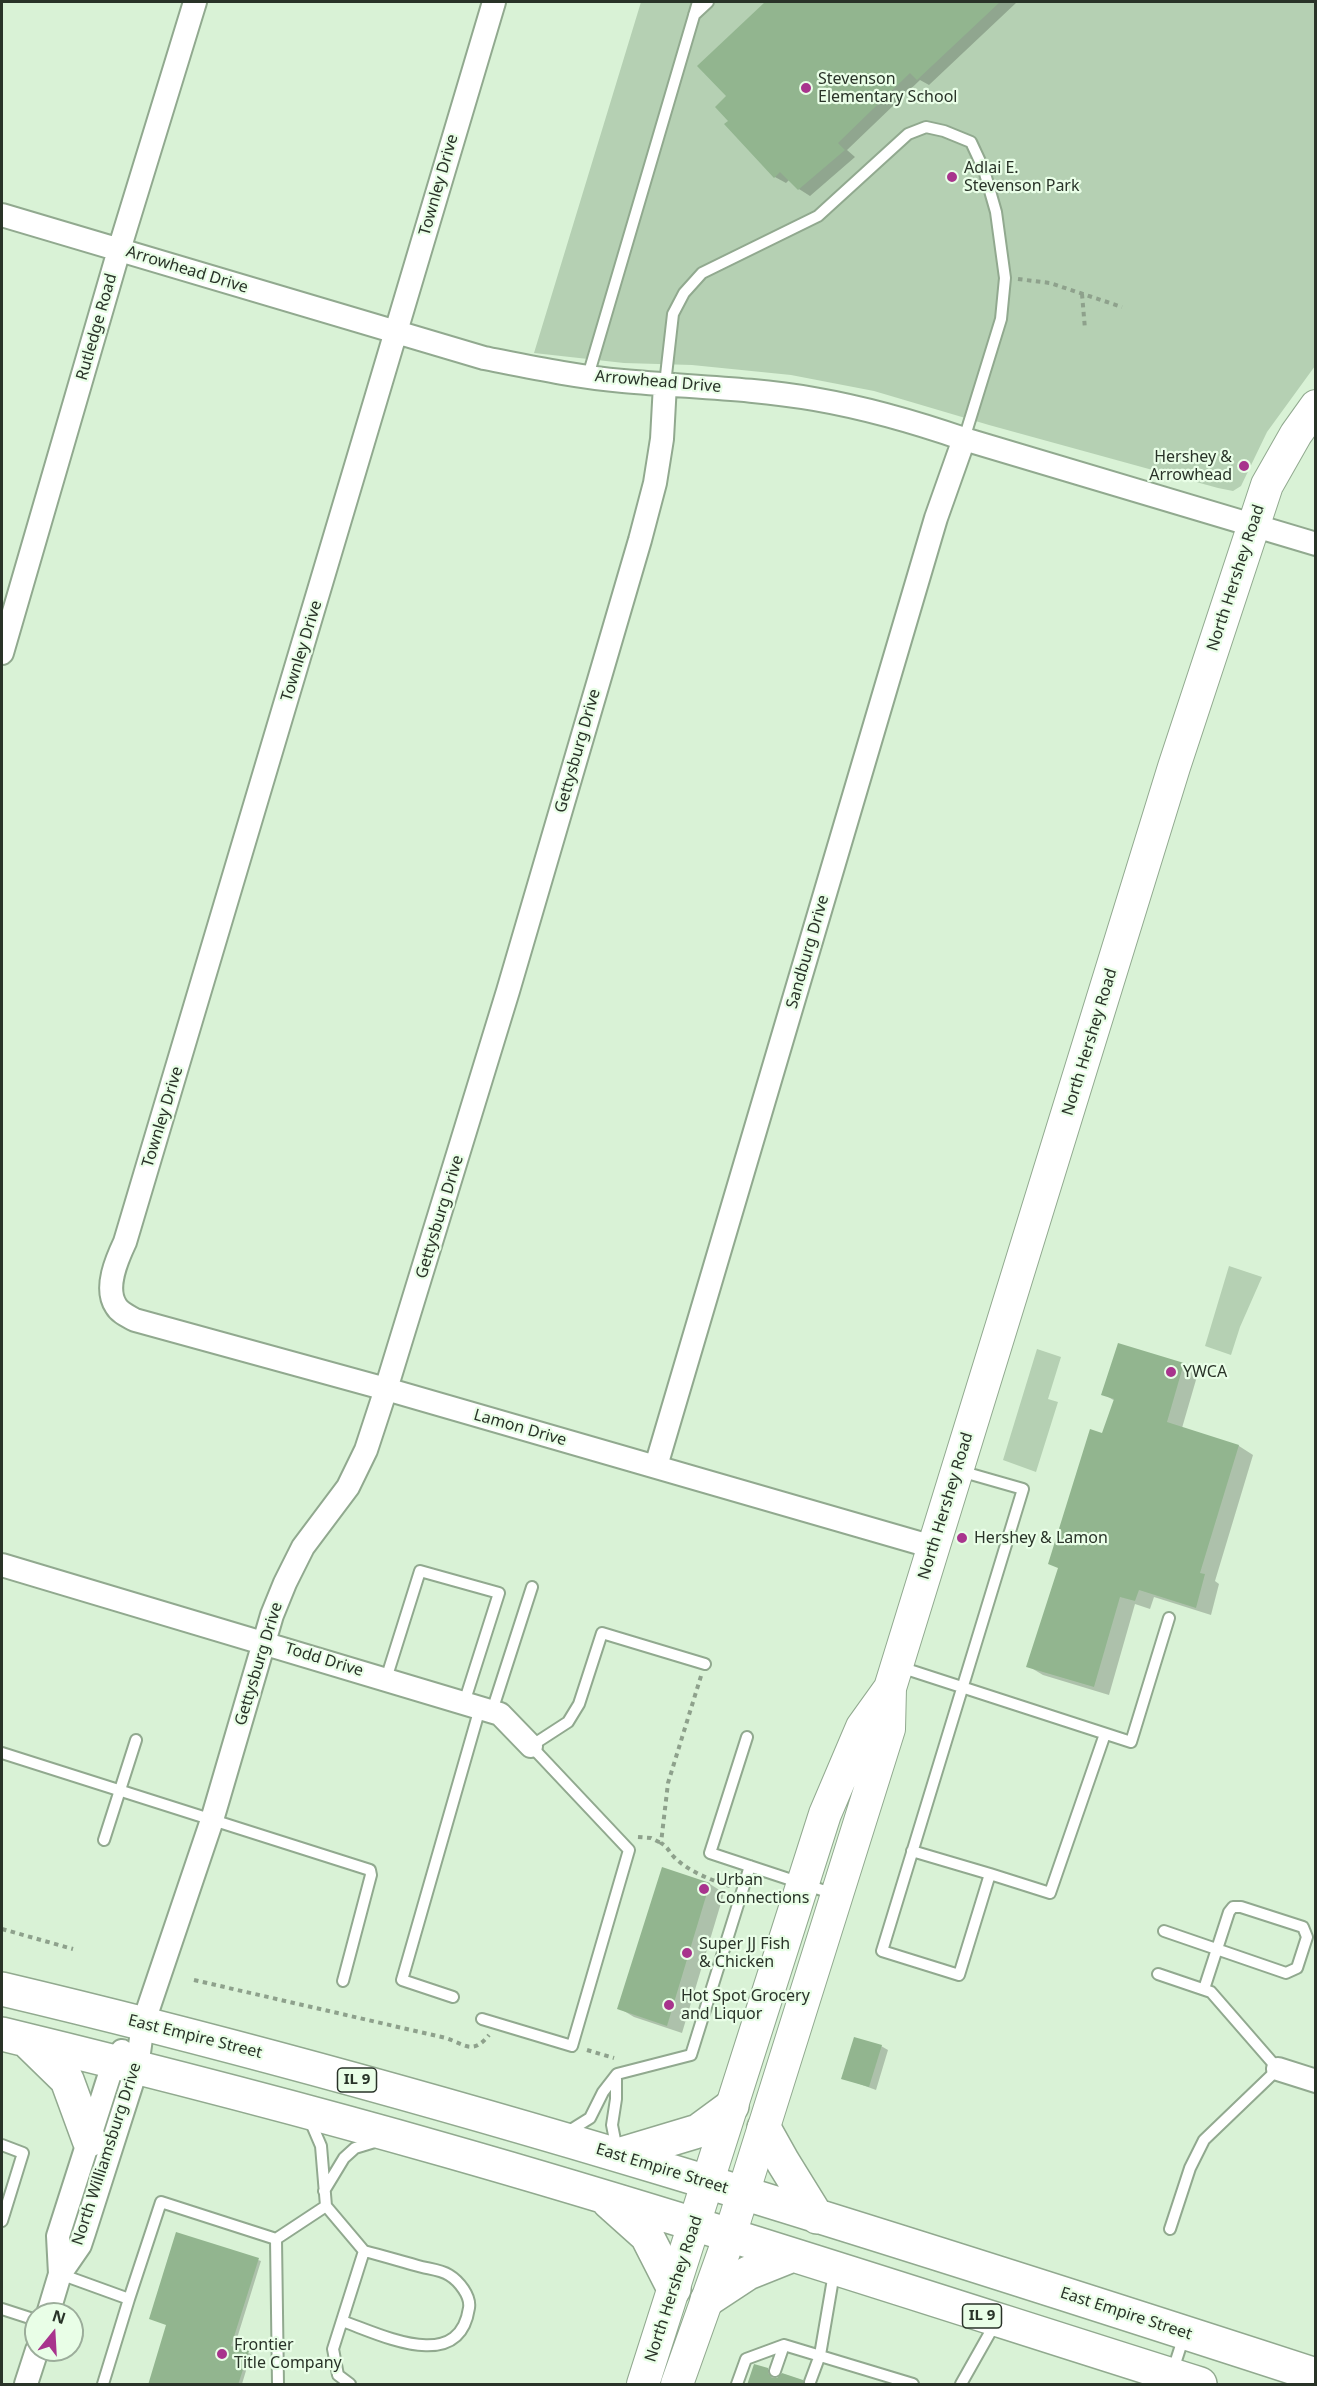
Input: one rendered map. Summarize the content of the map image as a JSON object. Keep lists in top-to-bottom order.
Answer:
{
  "streets": {
    "main road": ["North Hershey Road", "East Empire Street", "IL 9"],
    "street": [
      "Townley Drive",
      "Arrowhead Drive",
      "Rutledge Road",
      "Gettysburg Drive",
      "Sandburg Drive",
      "Lamon Drive",
      "Todd Drive",
      "North Williamsburg Drive"
    ]
  },
  "crossings": [
    ["Townley Drive", "Arrowhead Drive"],
    ["Townley Drive", "Lamon Drive"],
    ["Arrowhead Drive", "Rutledge Road"],
    ["Arrowhead Drive", "North Hershey Road"],
    ["Arrowhead Drive", "Gettysburg Drive"],
    ["Arrowhead Drive", "Sandburg Drive"],
    ["North Hershey Road", "Lamon Drive"],
    ["North Hershey Road", "East Empire Street"],
    ["North Hershey Road", "IL 9"],
    ["Gettysburg Drive", "Lamon Drive"],
    ["Gettysburg Drive", "Todd Drive"],
    ["Gettysburg Drive", "East Empire Street"],
    ["Gettysburg Drive", "IL 9"],
    ["Gettysburg Drive", "North Williamsburg Drive"],
    ["Sandburg Drive", "Lamon Drive"],
    ["IL 9", "North Williamsburg Drive"]
  ],
  "places": [
    "Stevenson Elementary School",
    "Adlai E. Stevenson Park",
    "Hershey & Arrowhead",
    "YWCA",
    "Hershey & Lamon",
    "Urban Connections",
    "Super JJ Fish & Chicken",
    "Hot Spot Grocery and Liquor",
    "Frontier Title Company"
  ],
  "north": "top"
}
